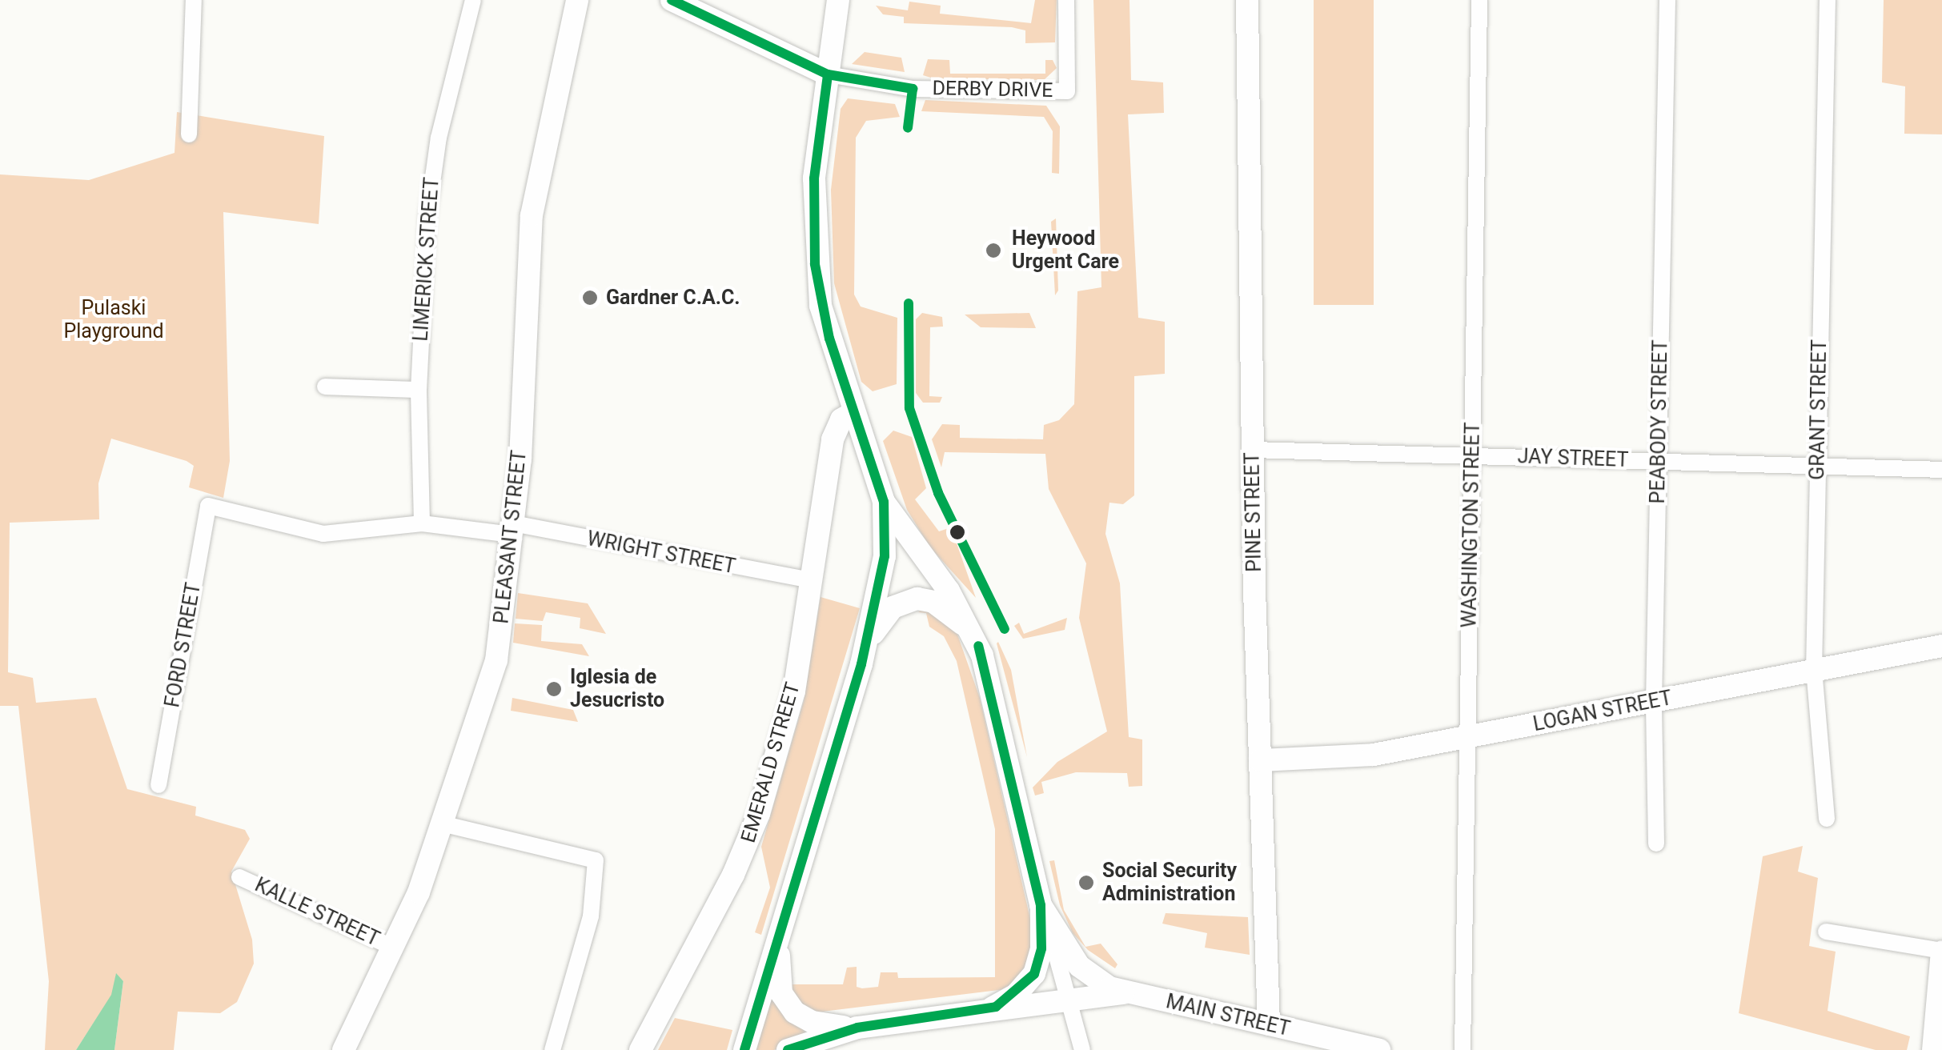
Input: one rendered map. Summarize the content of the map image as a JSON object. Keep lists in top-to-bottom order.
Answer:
{
  "streets": {
    "street": [
      "DERBY DRIVE",
      "LIMERICK STREET",
      "GRANT STREET",
      "PEABODY STREET",
      "JAY STREET",
      "PINE STREET",
      "WASHINGTON STREET",
      "PLEASANT STREET",
      "WRIGHT STREET",
      "FORD STREET",
      "LOGAN STREET",
      "EMERALD STREET",
      "KALLE STREET",
      "MAIN STREET"
    ]
  },
  "crossings": [
    ["DERBY DRIVE", "MAIN STREET"],
    ["LIMERICK STREET", "WRIGHT STREET"],
    ["GRANT STREET", "JAY STREET"],
    ["GRANT STREET", "LOGAN STREET"],
    ["PEABODY STREET", "JAY STREET"],
    ["PEABODY STREET", "LOGAN STREET"],
    ["JAY STREET", "PINE STREET"],
    ["JAY STREET", "WASHINGTON STREET"],
    ["PINE STREET", "LOGAN STREET"],
    ["PINE STREET", "MAIN STREET"],
    ["WASHINGTON STREET", "LOGAN STREET"],
    ["PLEASANT STREET", "WRIGHT STREET"],
    ["PLEASANT STREET", "KALLE STREET"],
    ["WRIGHT STREET", "FORD STREET"],
    ["WRIGHT STREET", "EMERALD STREET"],
    ["EMERALD STREET", "MAIN STREET"]
  ],
  "parks": ["Pulaski Playground"],
  "places": [
    "Heywood Urgent Care",
    "Gardner C.A.C.",
    "Iglesia de Jesucristo",
    "Social Security Administration"
  ]
}
